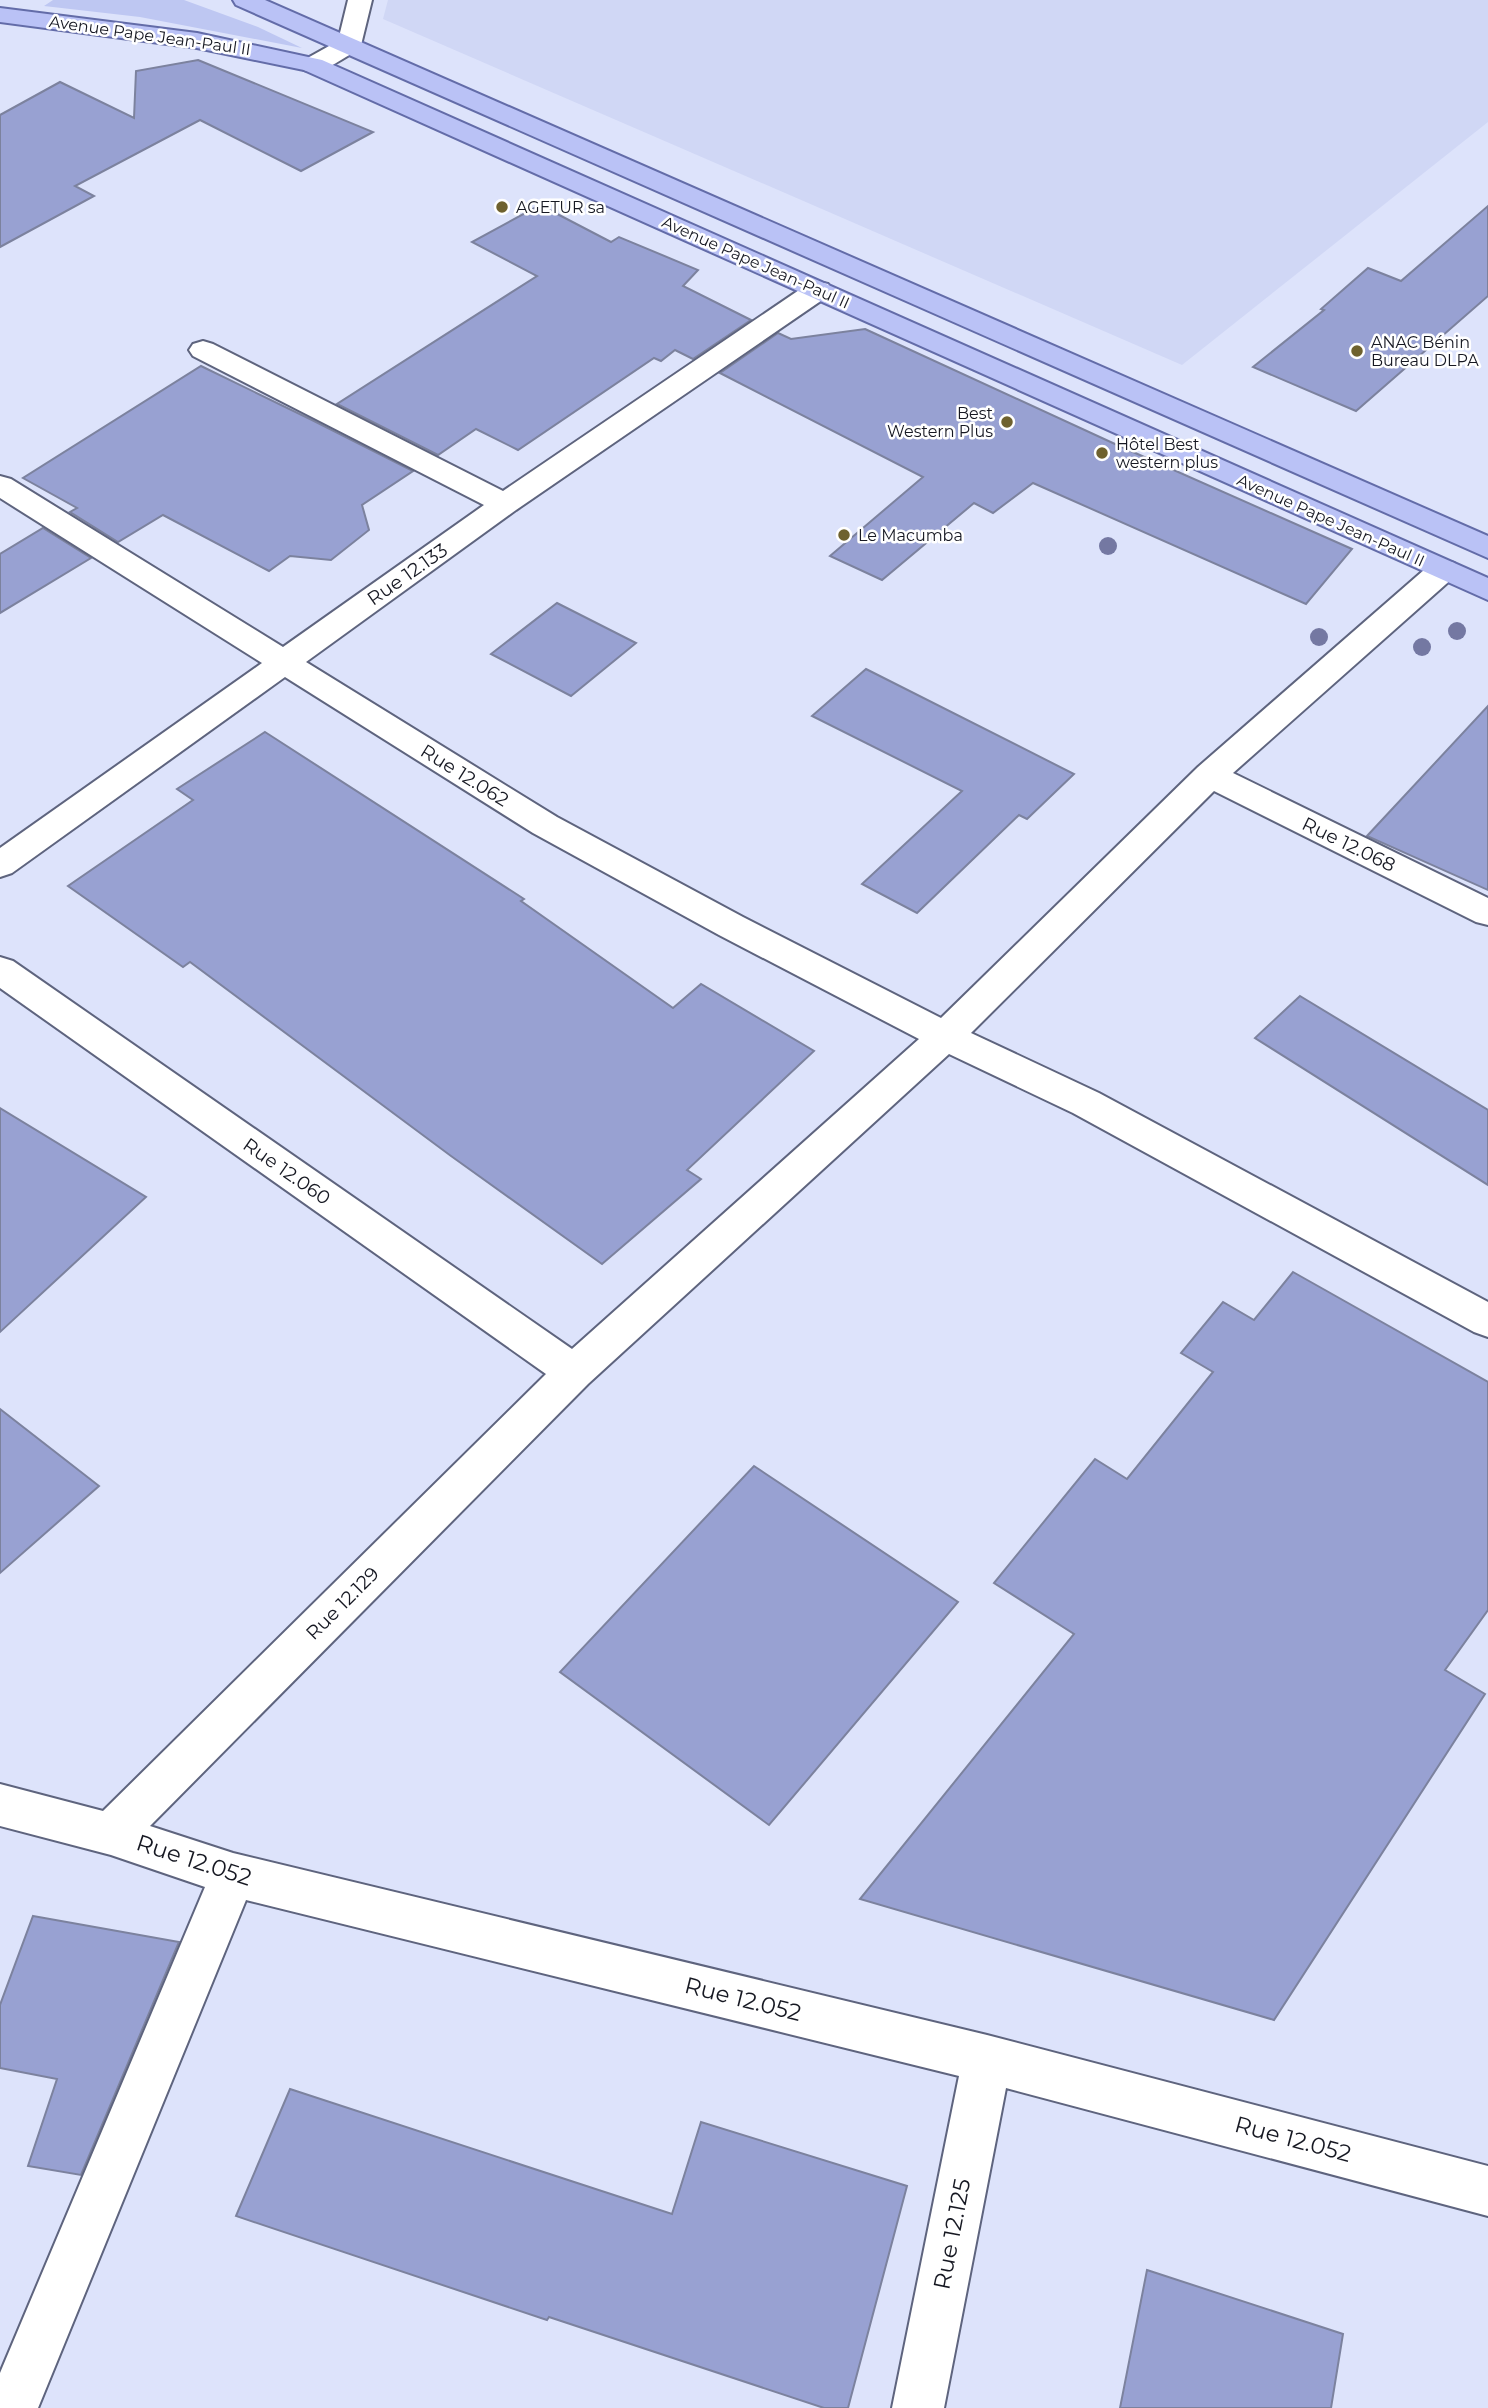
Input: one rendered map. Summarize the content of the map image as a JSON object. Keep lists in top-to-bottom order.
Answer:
{
  "streets": {
    "main road": ["Avenue Pape Jean-Paul II"],
    "street": [
      "Rue 12.133",
      "Rue 12.062",
      "Rue 12.068",
      "Rue 12.060",
      "Rue 12.129",
      "Rue 12.052",
      "Rue 12.125"
    ]
  },
  "crossings": [
    ["Avenue Pape Jean-Paul II", "Rue 12.133"],
    ["Avenue Pape Jean-Paul II", "Rue 12.129"],
    ["Rue 12.133", "Rue 12.062"],
    ["Rue 12.062", "Rue 12.129"],
    ["Rue 12.068", "Rue 12.129"],
    ["Rue 12.060", "Rue 12.129"],
    ["Rue 12.129", "Rue 12.052"],
    ["Rue 12.052", "Rue 12.125"]
  ],
  "places": [
    "AGETUR sa",
    "ANAC Bénin Bureau DLPA",
    "Best Western Plus",
    "Hôtel Best western plus",
    "Le Macumba"
  ]
}
